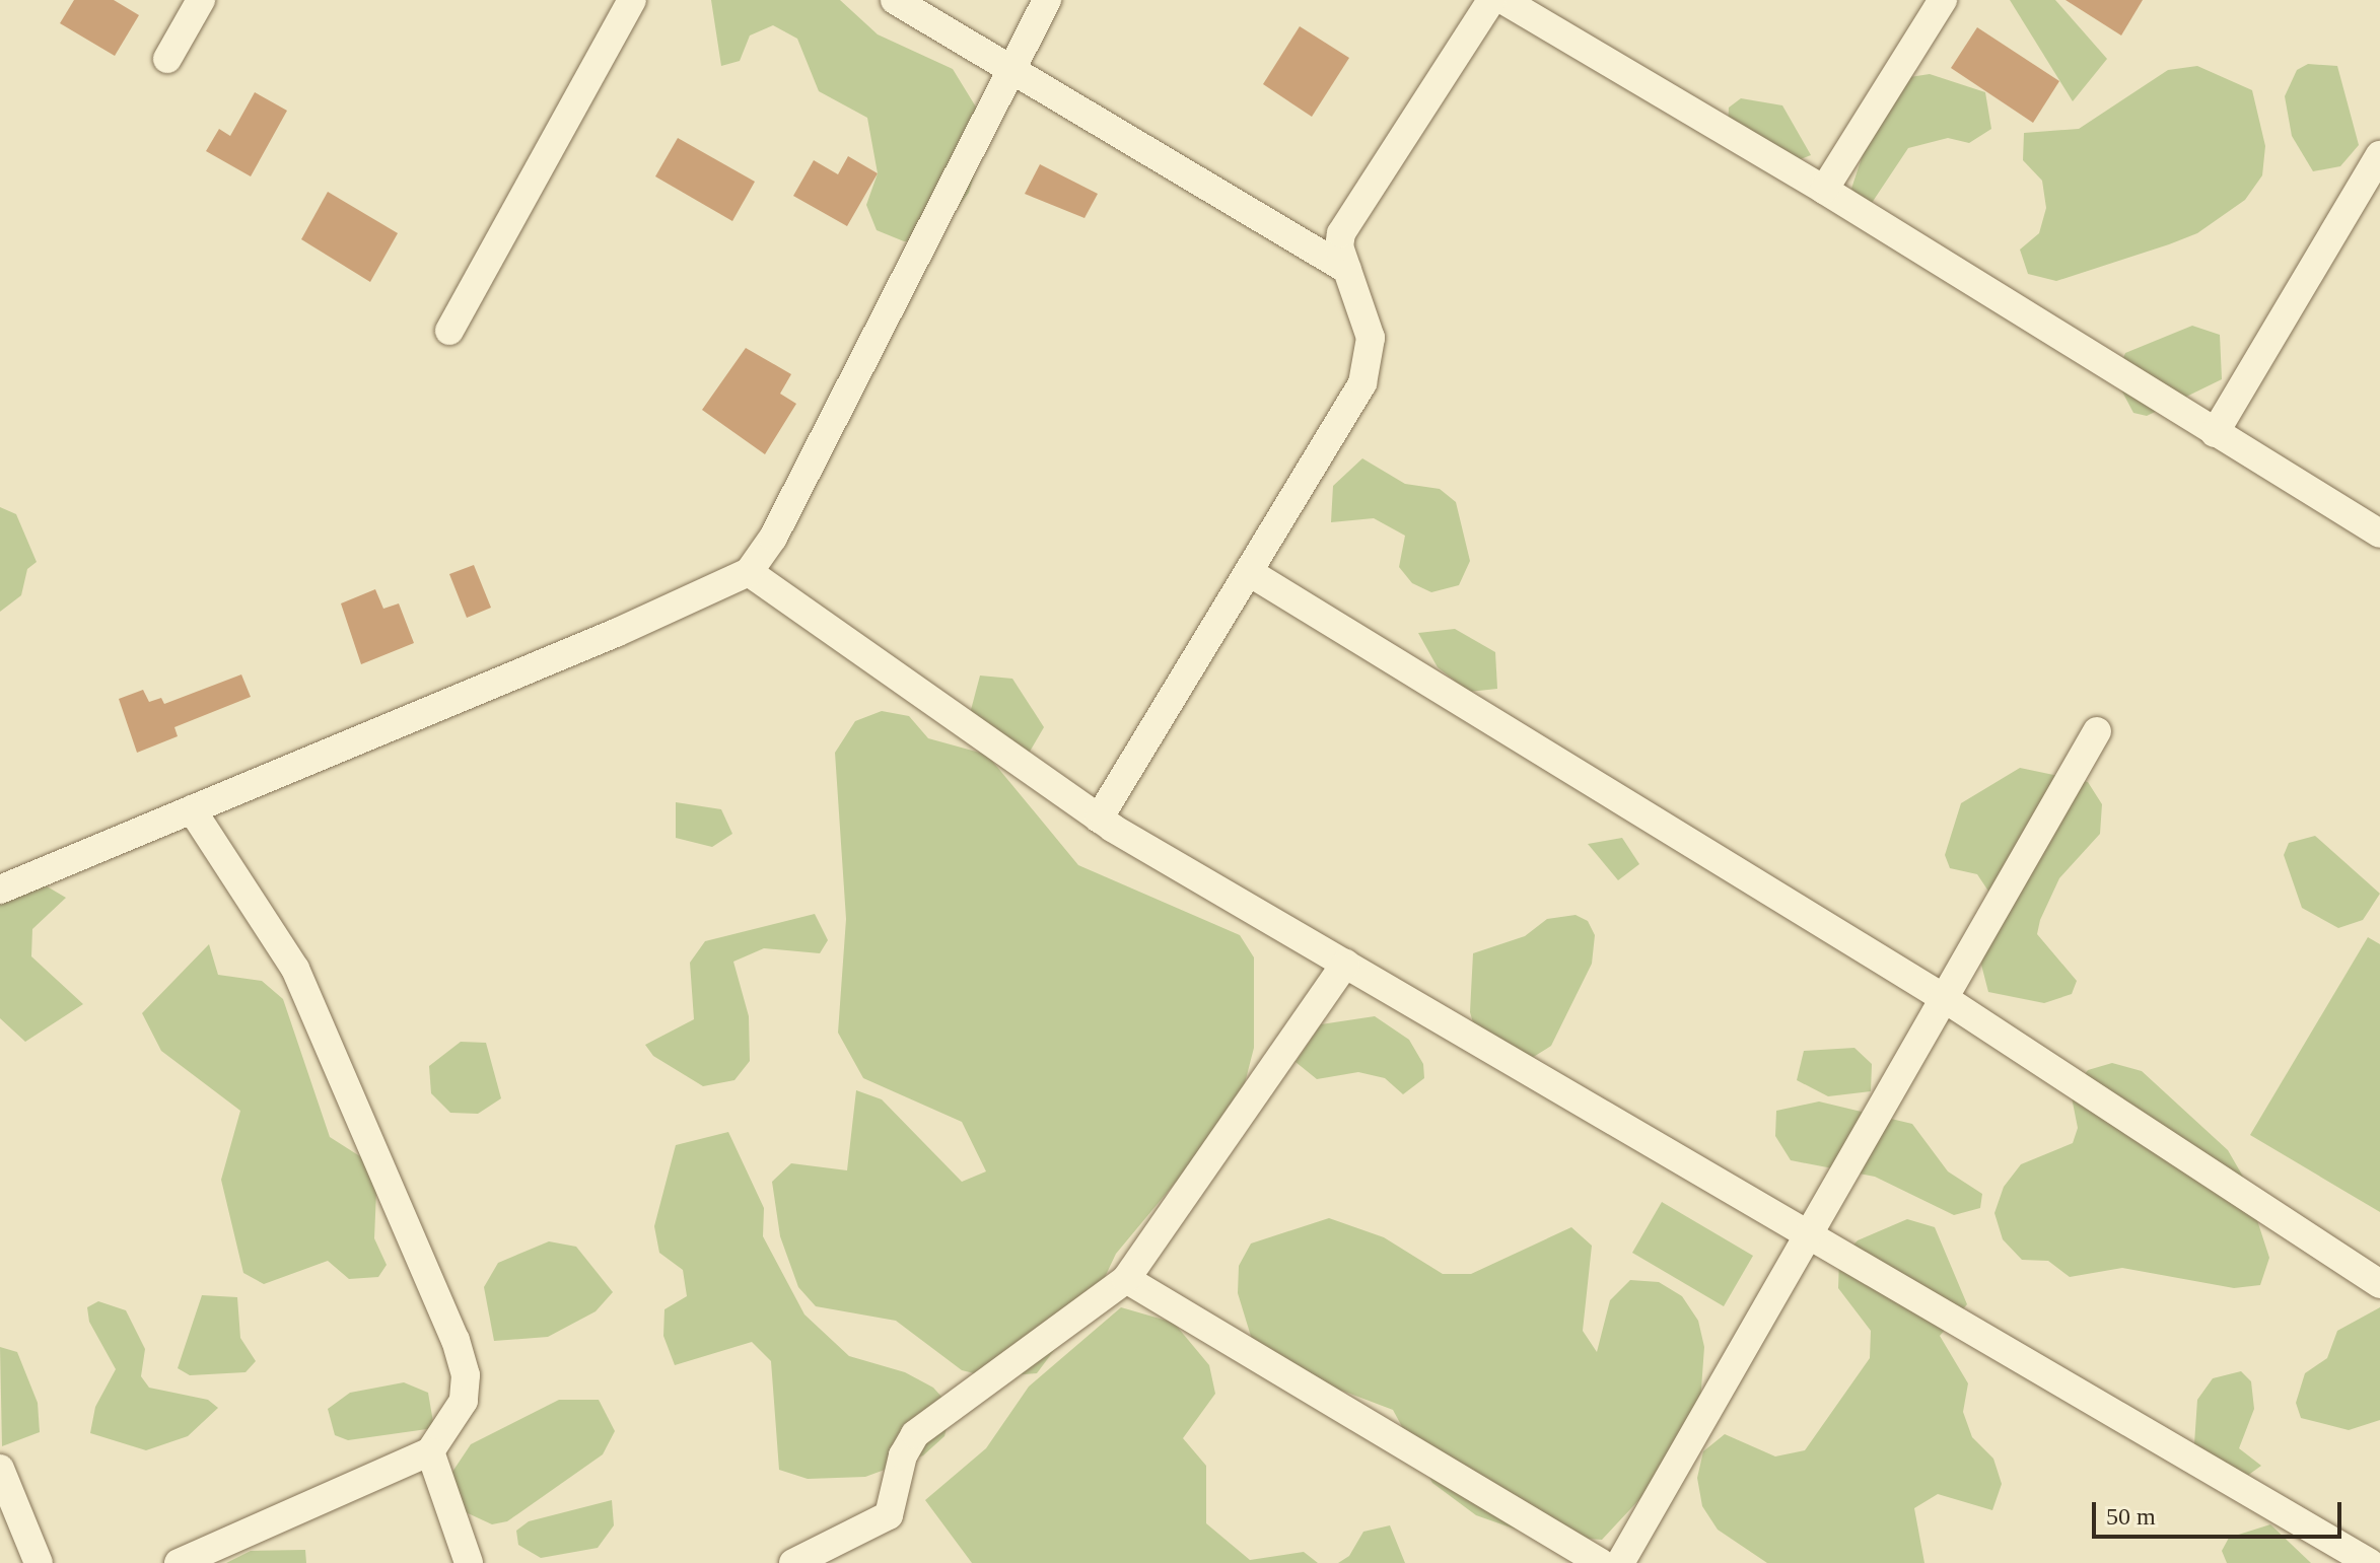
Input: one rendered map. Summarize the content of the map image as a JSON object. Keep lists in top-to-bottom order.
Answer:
{
  "scale_bar": "50 m"
}
